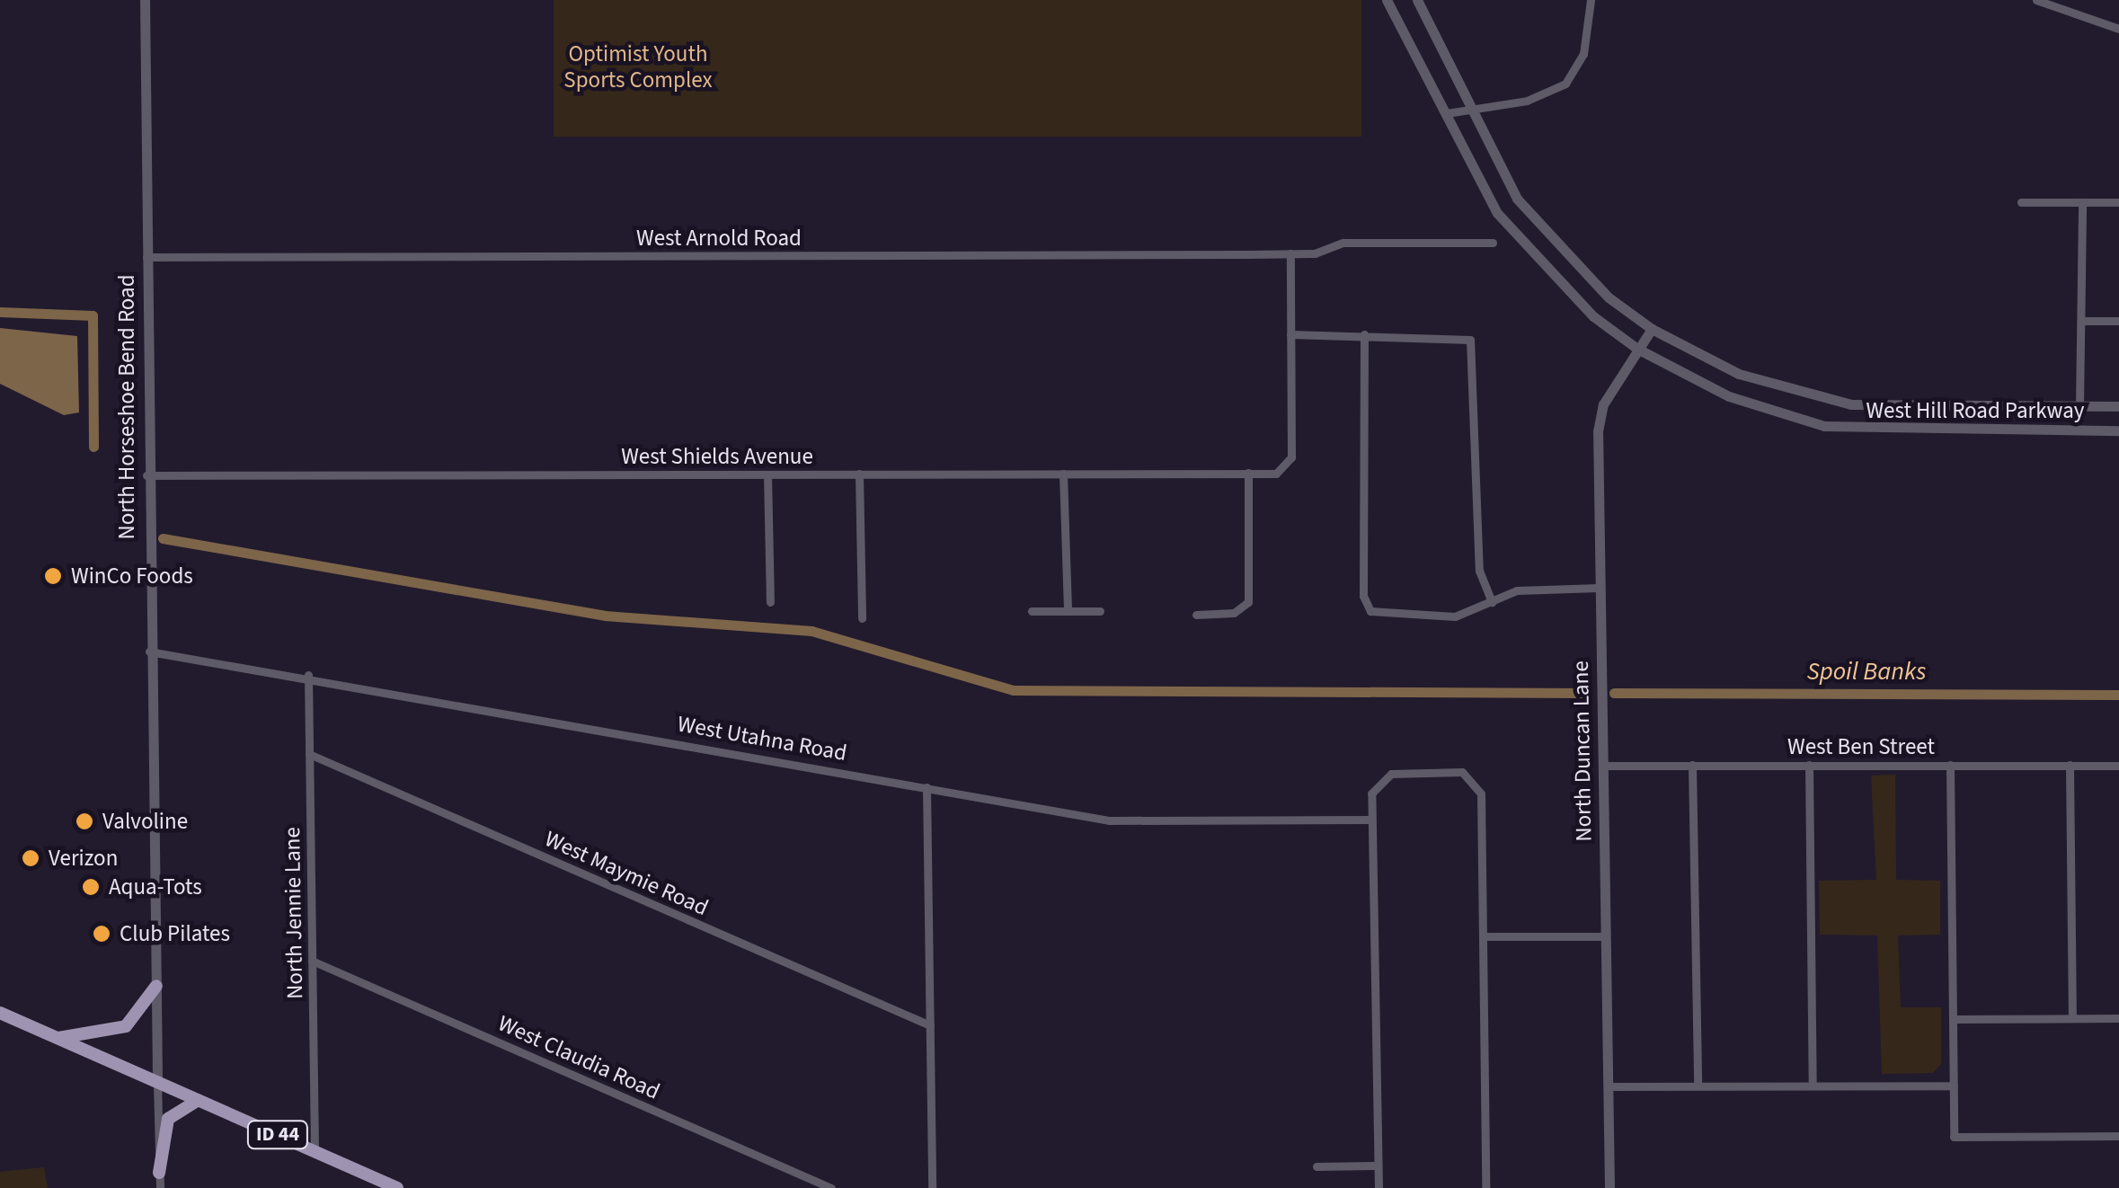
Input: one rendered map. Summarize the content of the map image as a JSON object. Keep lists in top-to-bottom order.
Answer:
{
  "streets": {
    "main road": ["ID 44"],
    "street": [
      "West Arnold Road",
      "North Horseshoe Bend Road",
      "West Hill Road Parkway",
      "West Shields Avenue",
      "West Utahna Road",
      "West Ben Street",
      "North Duncan Lane",
      "West Maymie Road",
      "North Jennie Lane",
      "West Claudia Road"
    ]
  },
  "crossings": [
    ["West Arnold Road", "North Horseshoe Bend Road"],
    ["North Horseshoe Bend Road", "West Shields Avenue"],
    ["North Horseshoe Bend Road", "West Utahna Road"],
    ["North Horseshoe Bend Road", "ID 44"],
    ["West Hill Road Parkway", "North Duncan Lane"],
    ["West Utahna Road", "North Jennie Lane"],
    ["West Ben Street", "North Duncan Lane"],
    ["West Maymie Road", "North Jennie Lane"],
    ["North Jennie Lane", "West Claudia Road"],
    ["North Jennie Lane", "ID 44"]
  ],
  "water": ["Spoil Banks"],
  "parks": ["Optimist Youth Sports Complex"],
  "places": [
    "WinCo Foods",
    "Valvoline",
    "Verizon",
    "Aqua-Tots",
    "Club Pilates"
  ]
}
